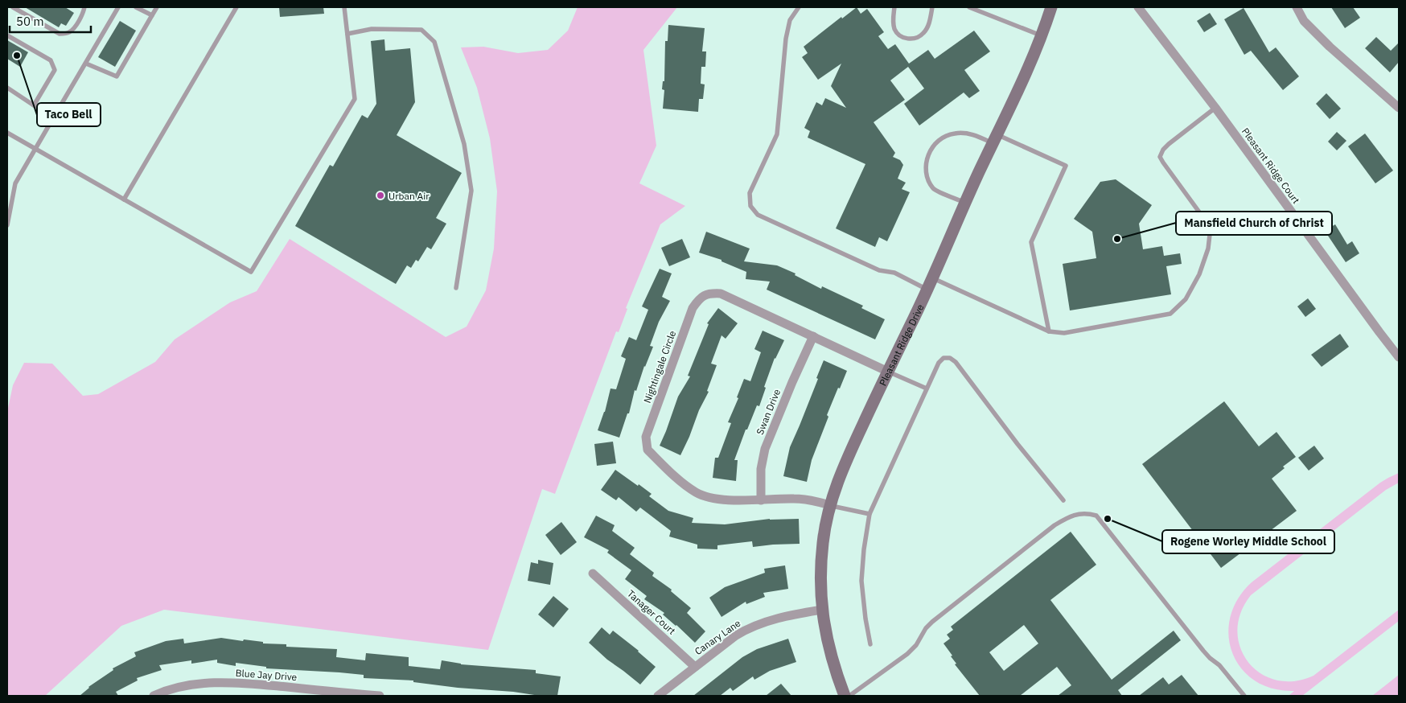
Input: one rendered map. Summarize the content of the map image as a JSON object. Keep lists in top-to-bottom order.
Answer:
{
  "streets": {
    "street": [
      "Pleasant Ridge Court",
      "Pleasant Ridge Drive",
      "Nightingale Circle",
      "Swan Drive",
      "Tanager Court",
      "Canary Lane",
      "Blue Jay Drive"
    ]
  },
  "crossings": [
    ["Pleasant Ridge Drive", "Nightingale Circle"],
    ["Pleasant Ridge Drive", "Canary Lane"],
    ["Nightingale Circle", "Swan Drive"],
    ["Tanager Court", "Canary Lane"]
  ],
  "places": [
    "Taco Bell",
    "Urban Air",
    "Mansfield Church of Christ",
    "Rogene Worley Middle School"
  ],
  "scale_bar": "50 m"
}
